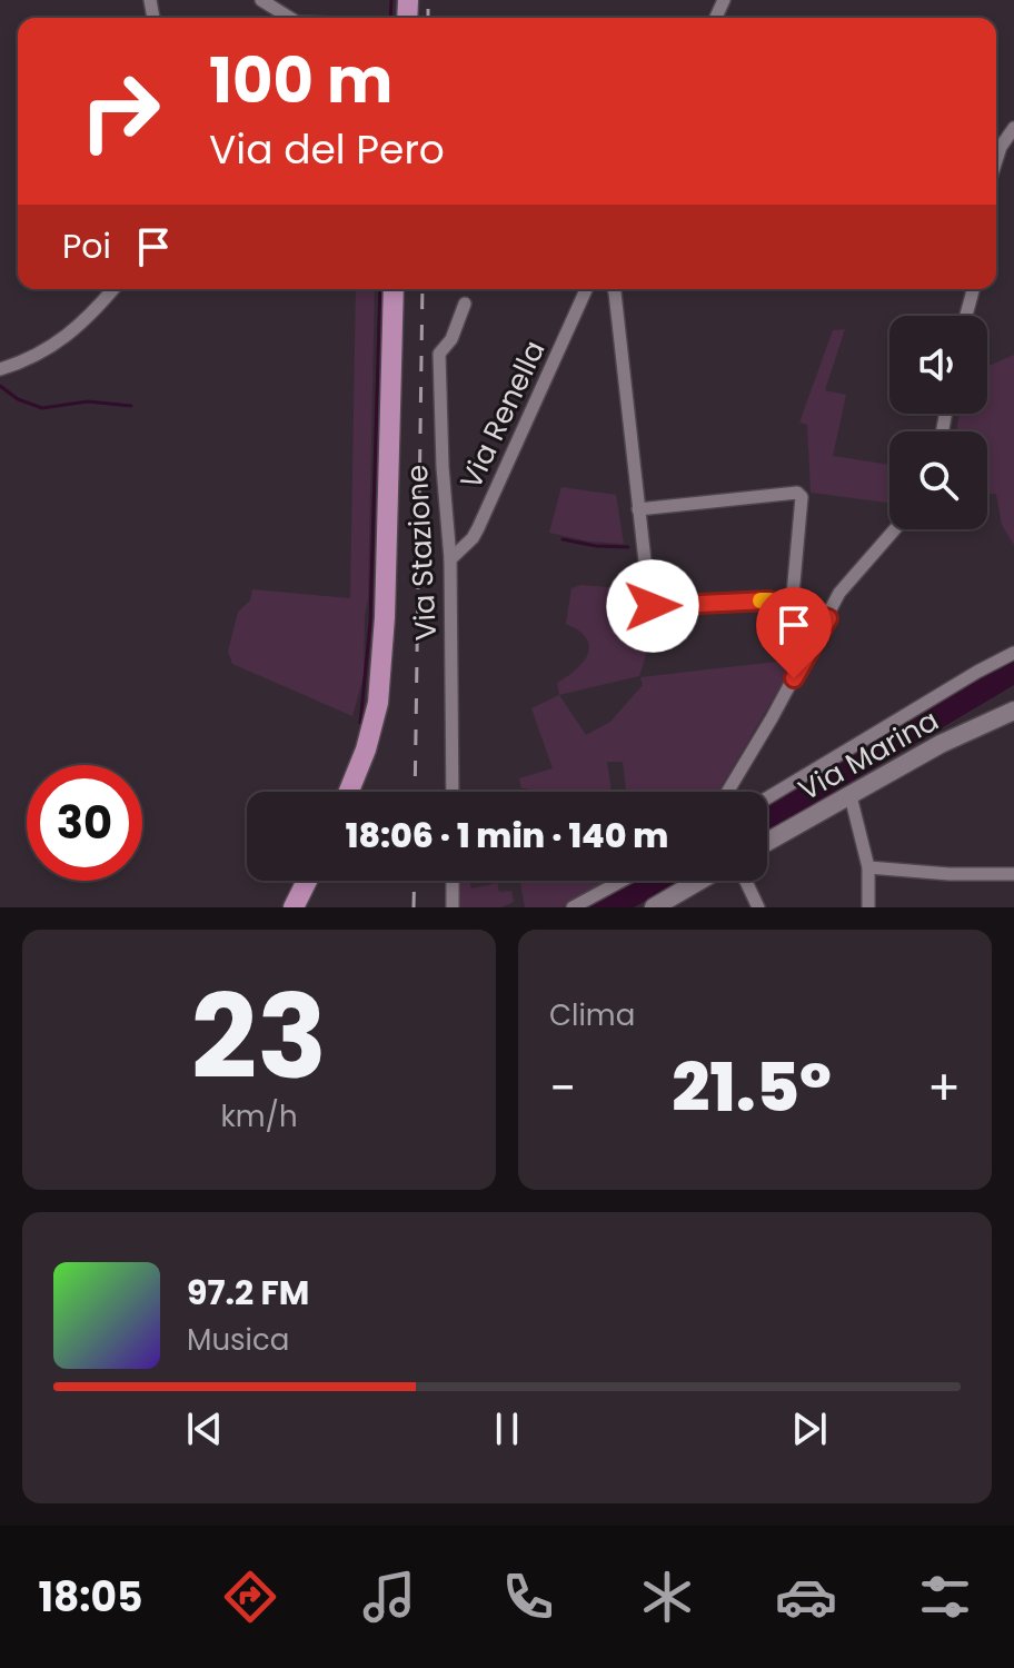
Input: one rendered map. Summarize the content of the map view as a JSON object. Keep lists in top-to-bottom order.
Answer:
{
  "streets": {
    "main road": ["Via Marina"],
    "street": ["Via Renella", "Via Stazione"]
  },
  "crossings": [
    ["Via Renella", "Via Stazione"]
  ],
  "page": {
    "turn": ["100 m", "Via del Pero"],
    "then": "Poi",
    "limit": "30",
    "trip": "18:06 · 1 min · 140 m",
    "tile": [
      ["23", "km/h"],
      "Clima"
    ],
    "heat": ["−", "21.5°", "+"],
    "song": ["97.2 FM", "Musica"],
    "tabs": "18:05"
  }
}
